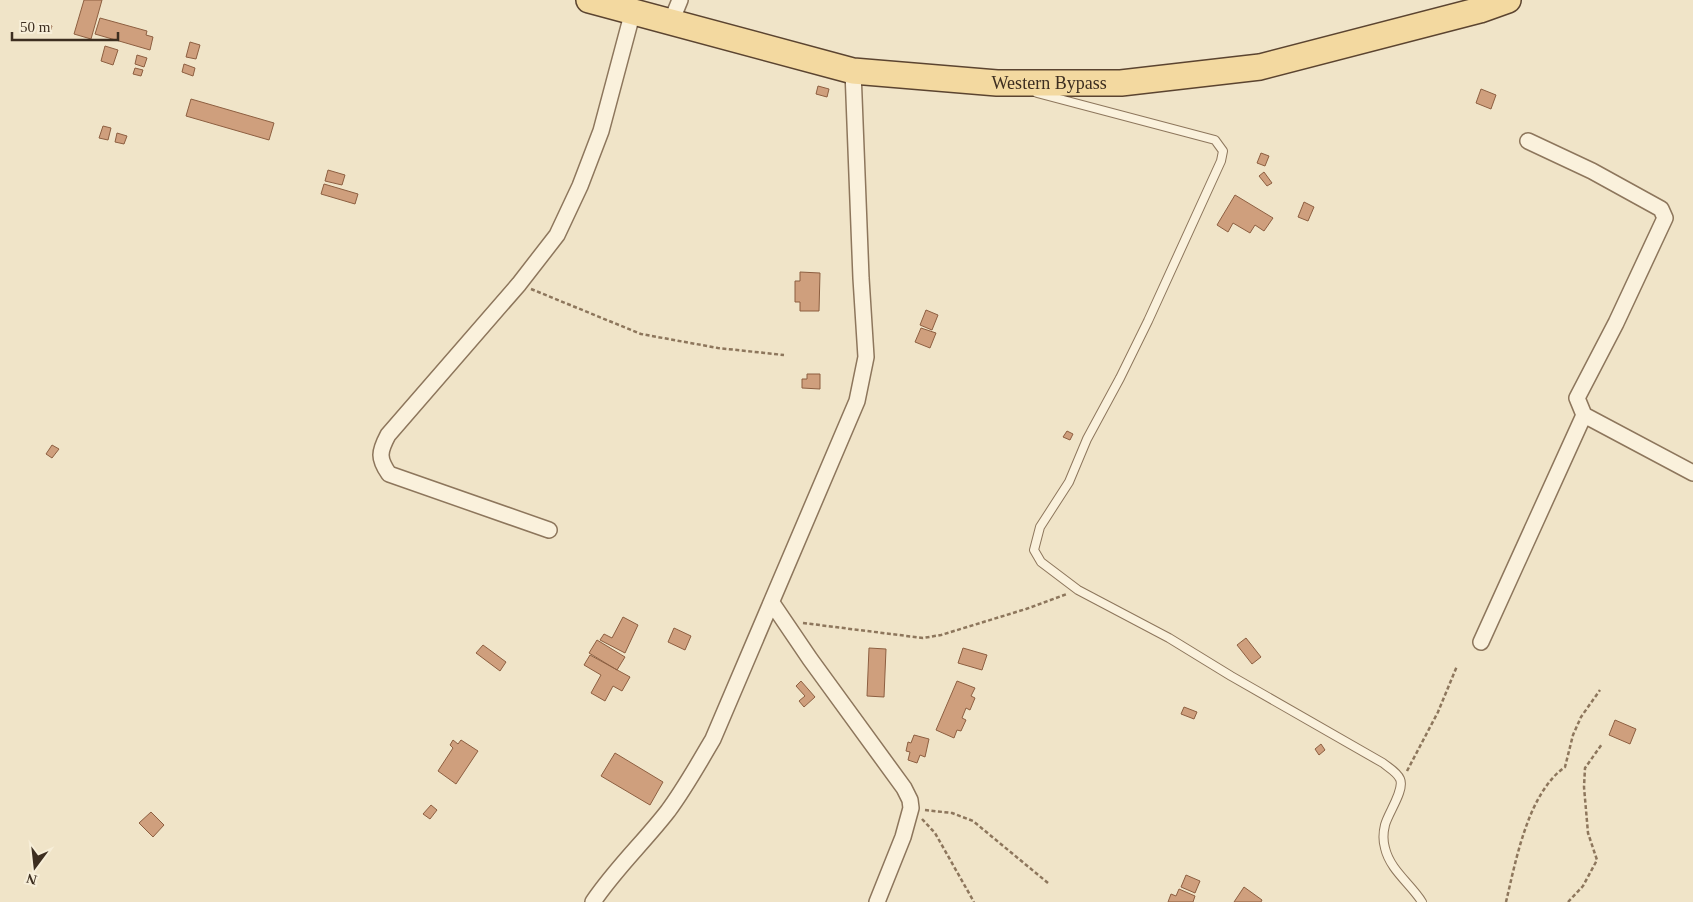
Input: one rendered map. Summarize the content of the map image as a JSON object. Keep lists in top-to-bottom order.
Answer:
{
  "streets": {
    "main road": ["Western Bypass"]
  },
  "scale_bar": "50 m",
  "north": "bottom"
}
